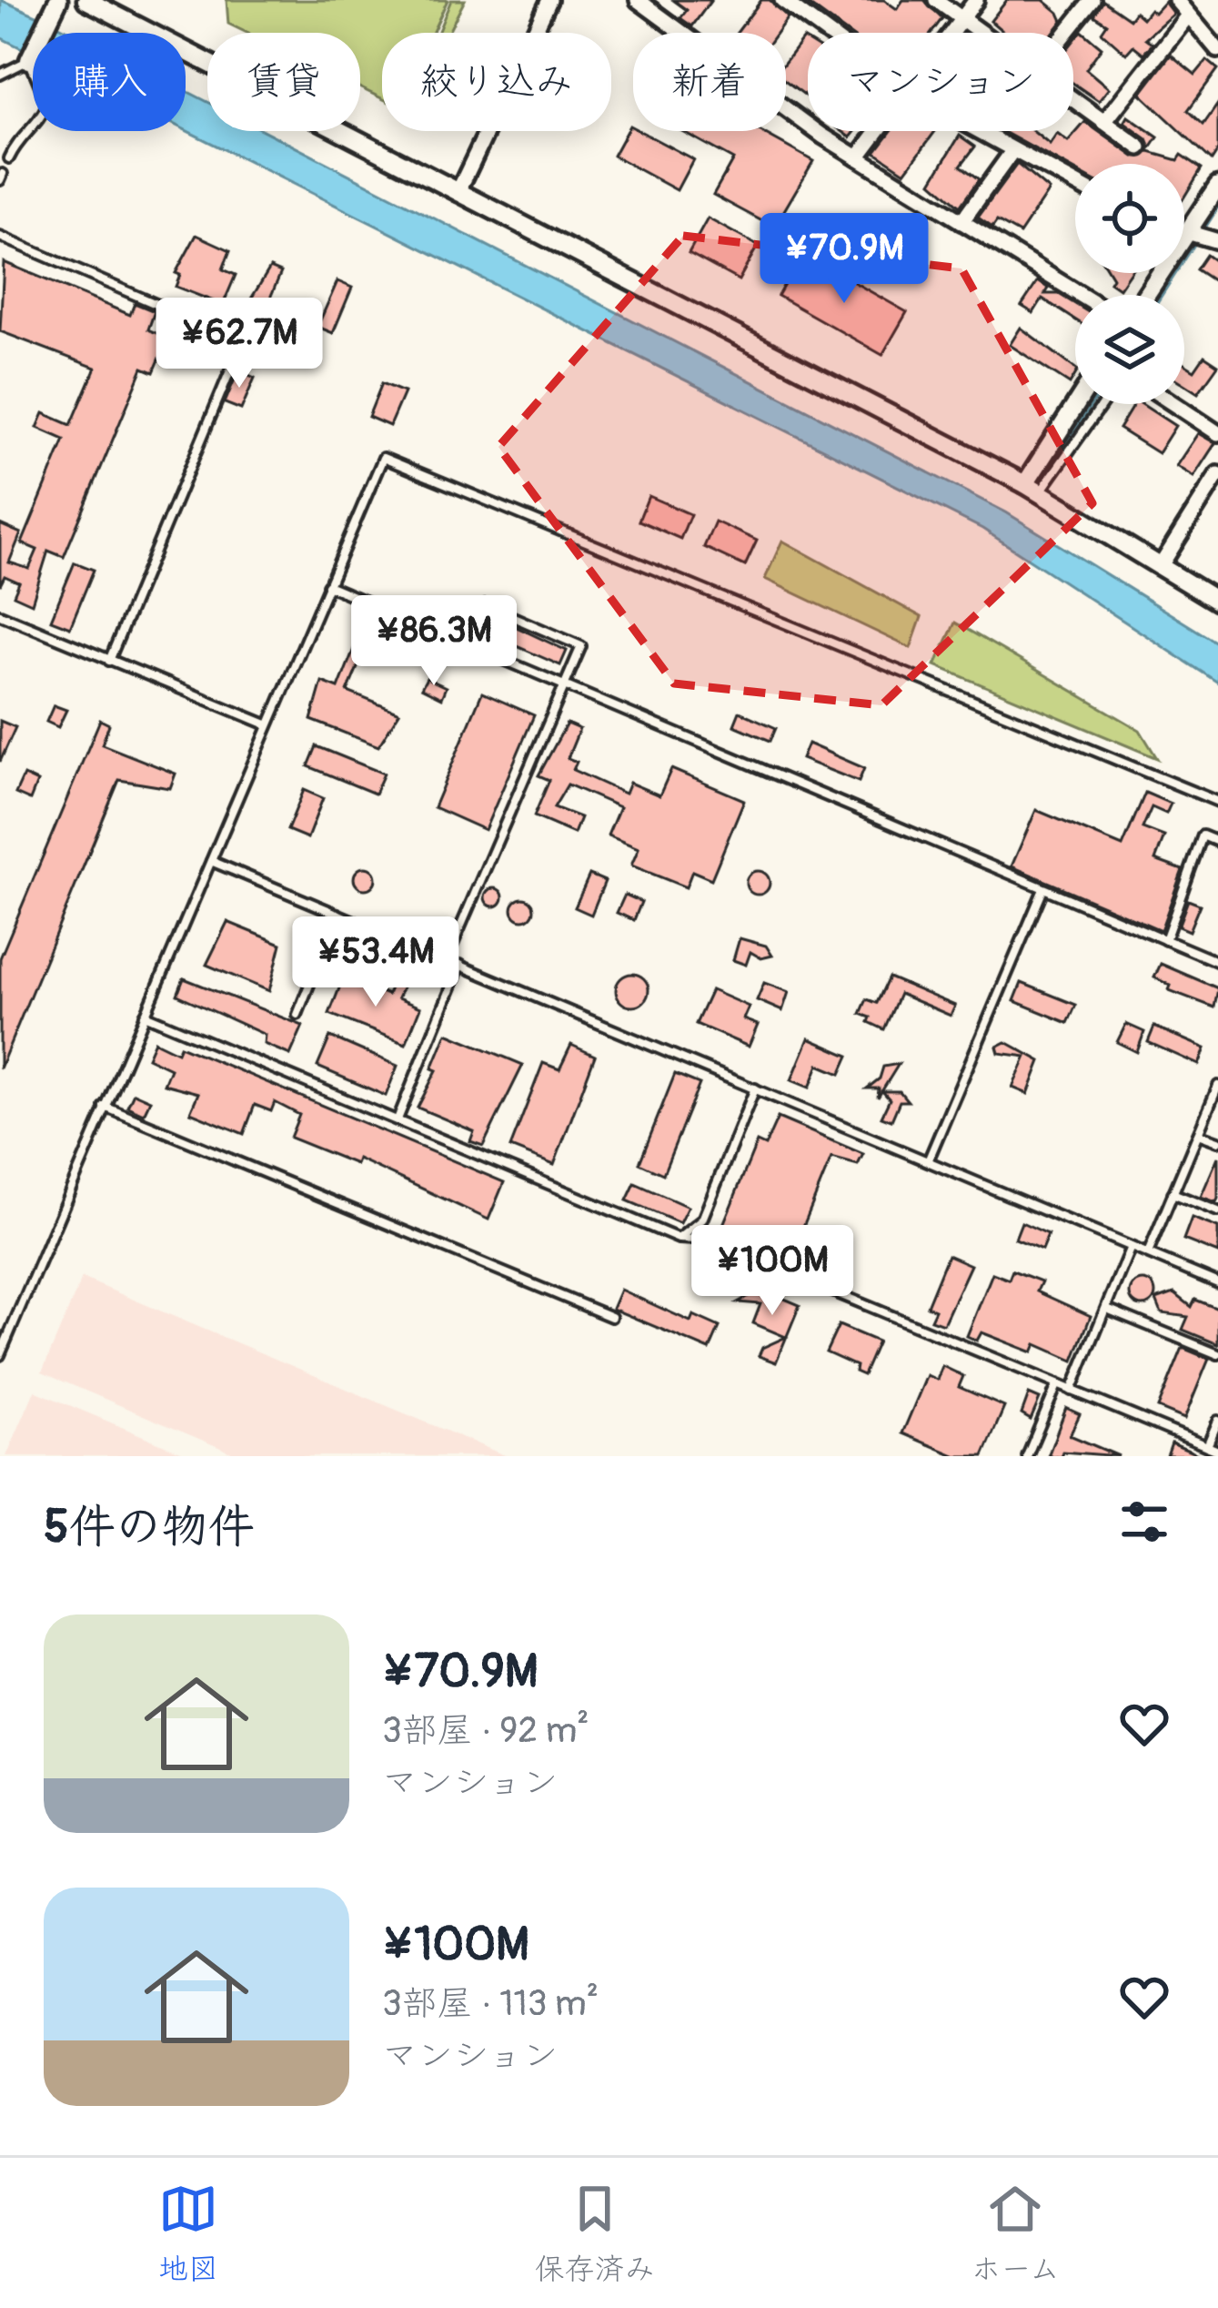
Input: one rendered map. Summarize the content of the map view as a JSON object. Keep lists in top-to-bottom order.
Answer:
{
  "page": {
    "chip": [
      "購入",
      "賃貸",
      "絞り込み",
      "新着",
      "マンション"
    ],
    "price": [
      "¥70.9M",
      "¥62.7M",
      "¥86.3M",
      "¥53.4M",
      "¥100M"
    ],
    "heading": "5件の物件",
    "list": [
      {
        "name": "¥70.9M",
        "note": "3部屋 · 92 m² · マンション"
      },
      {
        "name": "¥100M",
        "note": "3部屋 · 113 m² · マンション"
      }
    ],
    "tabs": ["地図", "保存済み", "ホーム"]
  }
}
